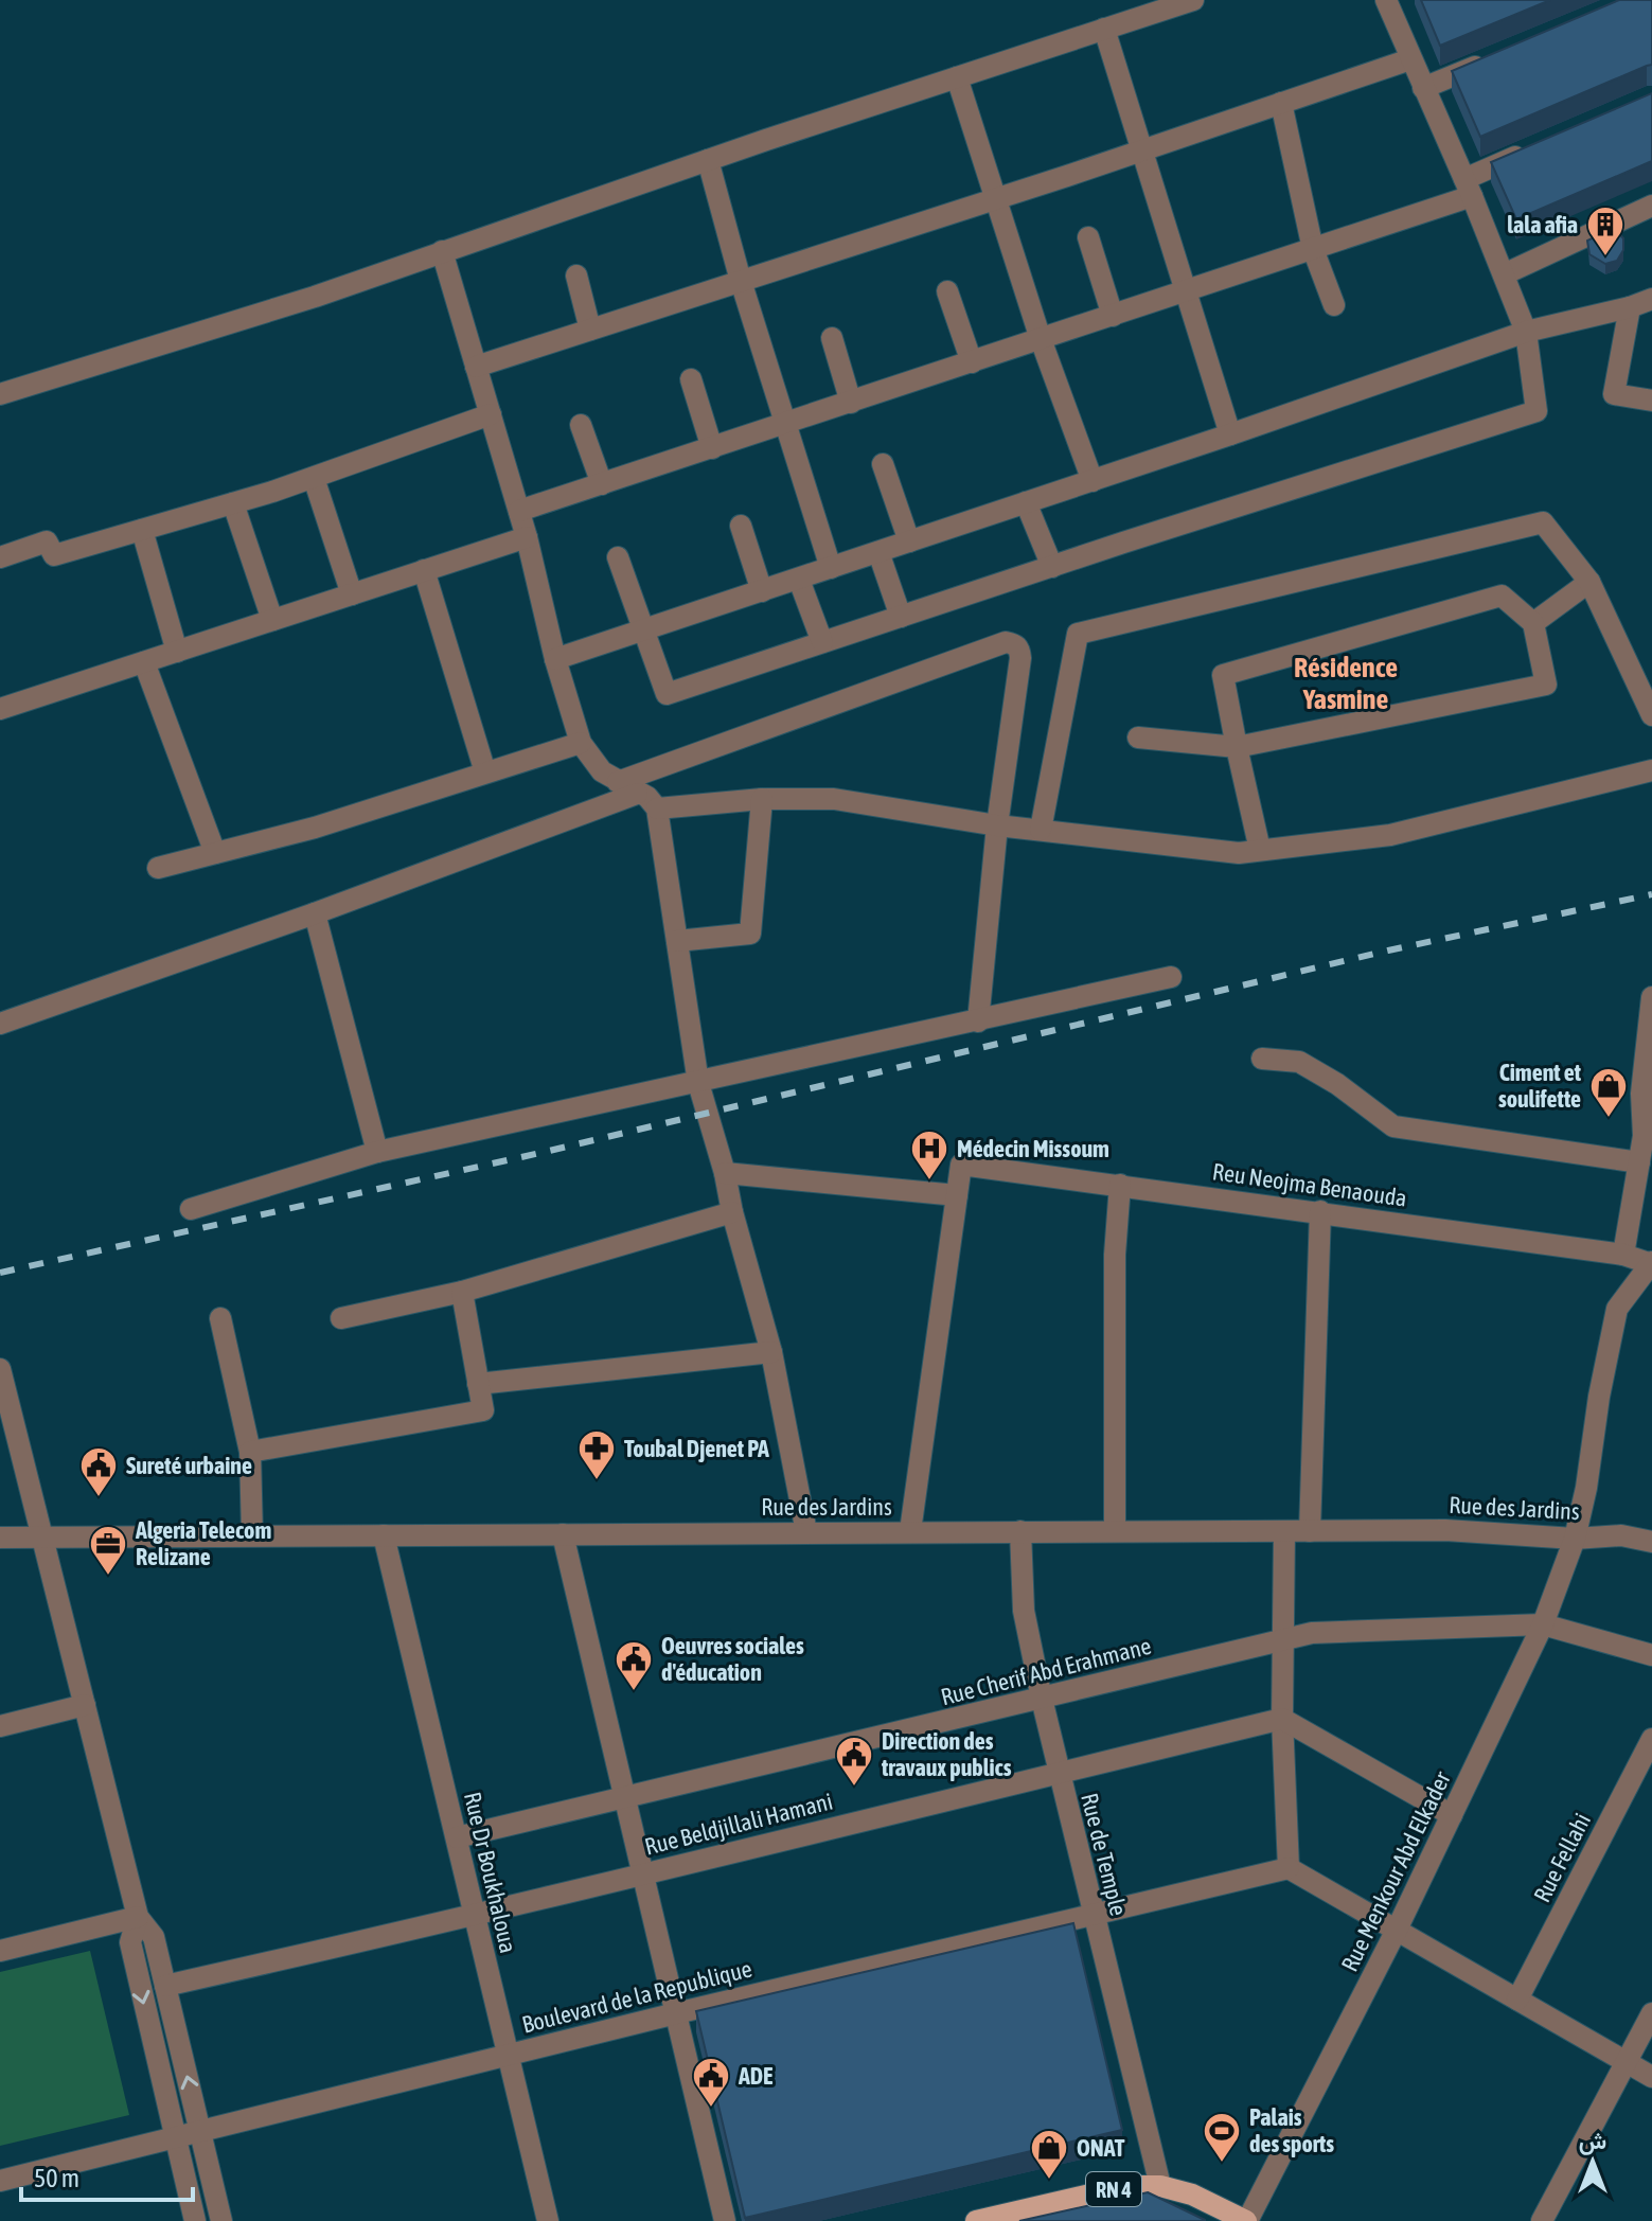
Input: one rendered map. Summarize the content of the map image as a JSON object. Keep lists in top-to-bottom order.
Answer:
{
  "streets": {
    "main road": ["RN 4"],
    "street": [
      "Reu Neojma Benaouda",
      "Rue des Jardins",
      "Rue Cherif Abd Erahmane",
      "Rue Beldjillali Hamani",
      "Rue de Temple",
      "Rue Fellahi",
      "Rue Menkour Abd Elkader",
      "Rue Dr Boukhaloua",
      "Boulevard de la Republique"
    ]
  },
  "crossings": [
    ["Reu Neojma Benaouda", "Rue Menkour Abd Elkader"],
    ["Rue des Jardins", "Rue de Temple"],
    ["Rue des Jardins", "Rue Menkour Abd Elkader"],
    ["Rue des Jardins", "Rue Dr Boukhaloua"],
    ["Rue Cherif Abd Erahmane", "Rue de Temple"],
    ["Rue Cherif Abd Erahmane", "Rue Menkour Abd Elkader"],
    ["Rue Cherif Abd Erahmane", "Rue Dr Boukhaloua"],
    ["Rue Beldjillali Hamani", "Rue de Temple"],
    ["Rue Beldjillali Hamani", "Rue Dr Boukhaloua"],
    ["Rue de Temple", "Boulevard de la Republique"],
    ["Rue de Temple", "RN 4"],
    ["Rue Menkour Abd Elkader", "RN 4"],
    ["Rue Dr Boukhaloua", "Boulevard de la Republique"]
  ],
  "districts": ["Résidence Yasmine"],
  "places": {
    "building": ["lala afia"],
    "shop": ["Ciment et soulifette", "ONAT"],
    "hospital": ["Médecin Missoum"],
    "pharmacy": ["Toubal Djenet PA"],
    "public building": [
      "Sureté urbaine",
      "Oeuvres sociales d'éducation",
      "Direction des travaux publics",
      "ADE"
    ],
    "office": ["Algeria Telecom Relizane"],
    "sports": ["Palais des sports"]
  },
  "scale_bar": "50 m",
  "north": "top"
}
